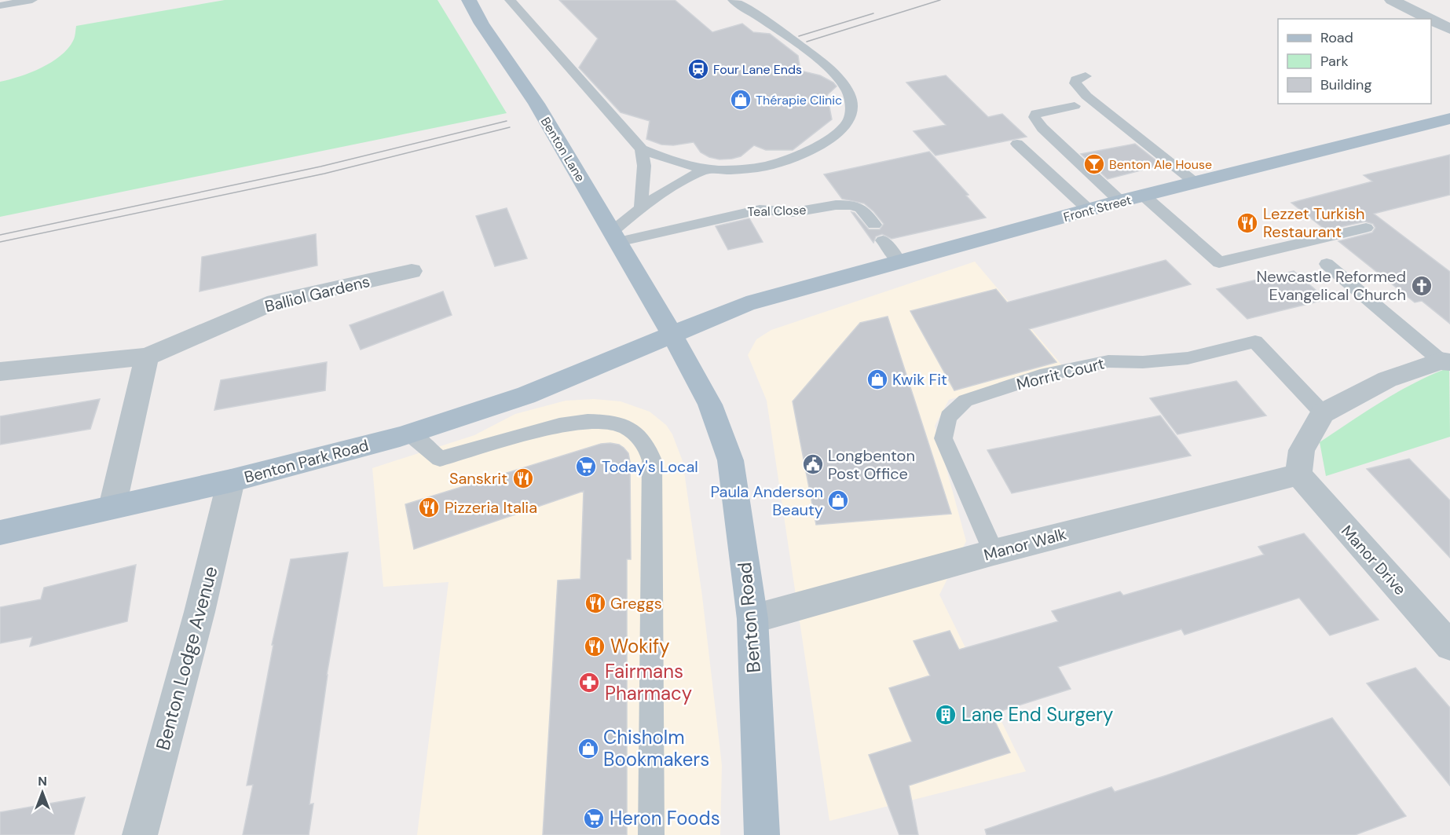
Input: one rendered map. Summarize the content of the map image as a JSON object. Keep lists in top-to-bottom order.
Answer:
{
  "streets": {
    "main road": [
      "Benton Lane",
      "Front Street",
      "Benton Park Road",
      "Benton Road"
    ],
    "street": [
      "Balliol Gardens",
      "Manor Walk",
      "Manor Drive",
      "Benton Lodge Avenue"
    ],
    "lane": ["Teal Close", "Morrit Court"]
  },
  "crossings": [
    ["Benton Lane", "Front Street"],
    ["Benton Lane", "Teal Close"],
    ["Benton Lane", "Benton Park Road"],
    ["Benton Lane", "Benton Road"],
    ["Front Street", "Benton Park Road"],
    ["Front Street", "Benton Road"],
    ["Morrit Court", "Manor Walk"],
    ["Benton Park Road", "Benton Road"],
    ["Benton Park Road", "Benton Lodge Avenue"],
    ["Manor Walk", "Manor Drive"],
    ["Manor Walk", "Benton Road"]
  ],
  "places": {
    "station": ["Four Lane Ends"],
    "shop": [
      "Thérapie Clinic",
      "Kwik Fit",
      "Paula Anderson Beauty",
      "Chisholm Bookmakers"
    ],
    "bar": ["Benton Ale House"],
    "restaurant": [
      "Lezzet Turkish Restaurant",
      "Sanskrit",
      "Pizzeria Italia",
      "Greggs",
      "Wokify"
    ],
    "church": ["Newcastle Reformed Evangelical Church"],
    "public building": ["Longbenton Post Office"],
    "supermarket": ["Today's Local", "Heron Foods"],
    "pharmacy": ["Fairmans Pharmacy"],
    "building": ["Lane End Surgery"]
  },
  "legend": ["Road", "Park", "Building"],
  "north": "top"
}
